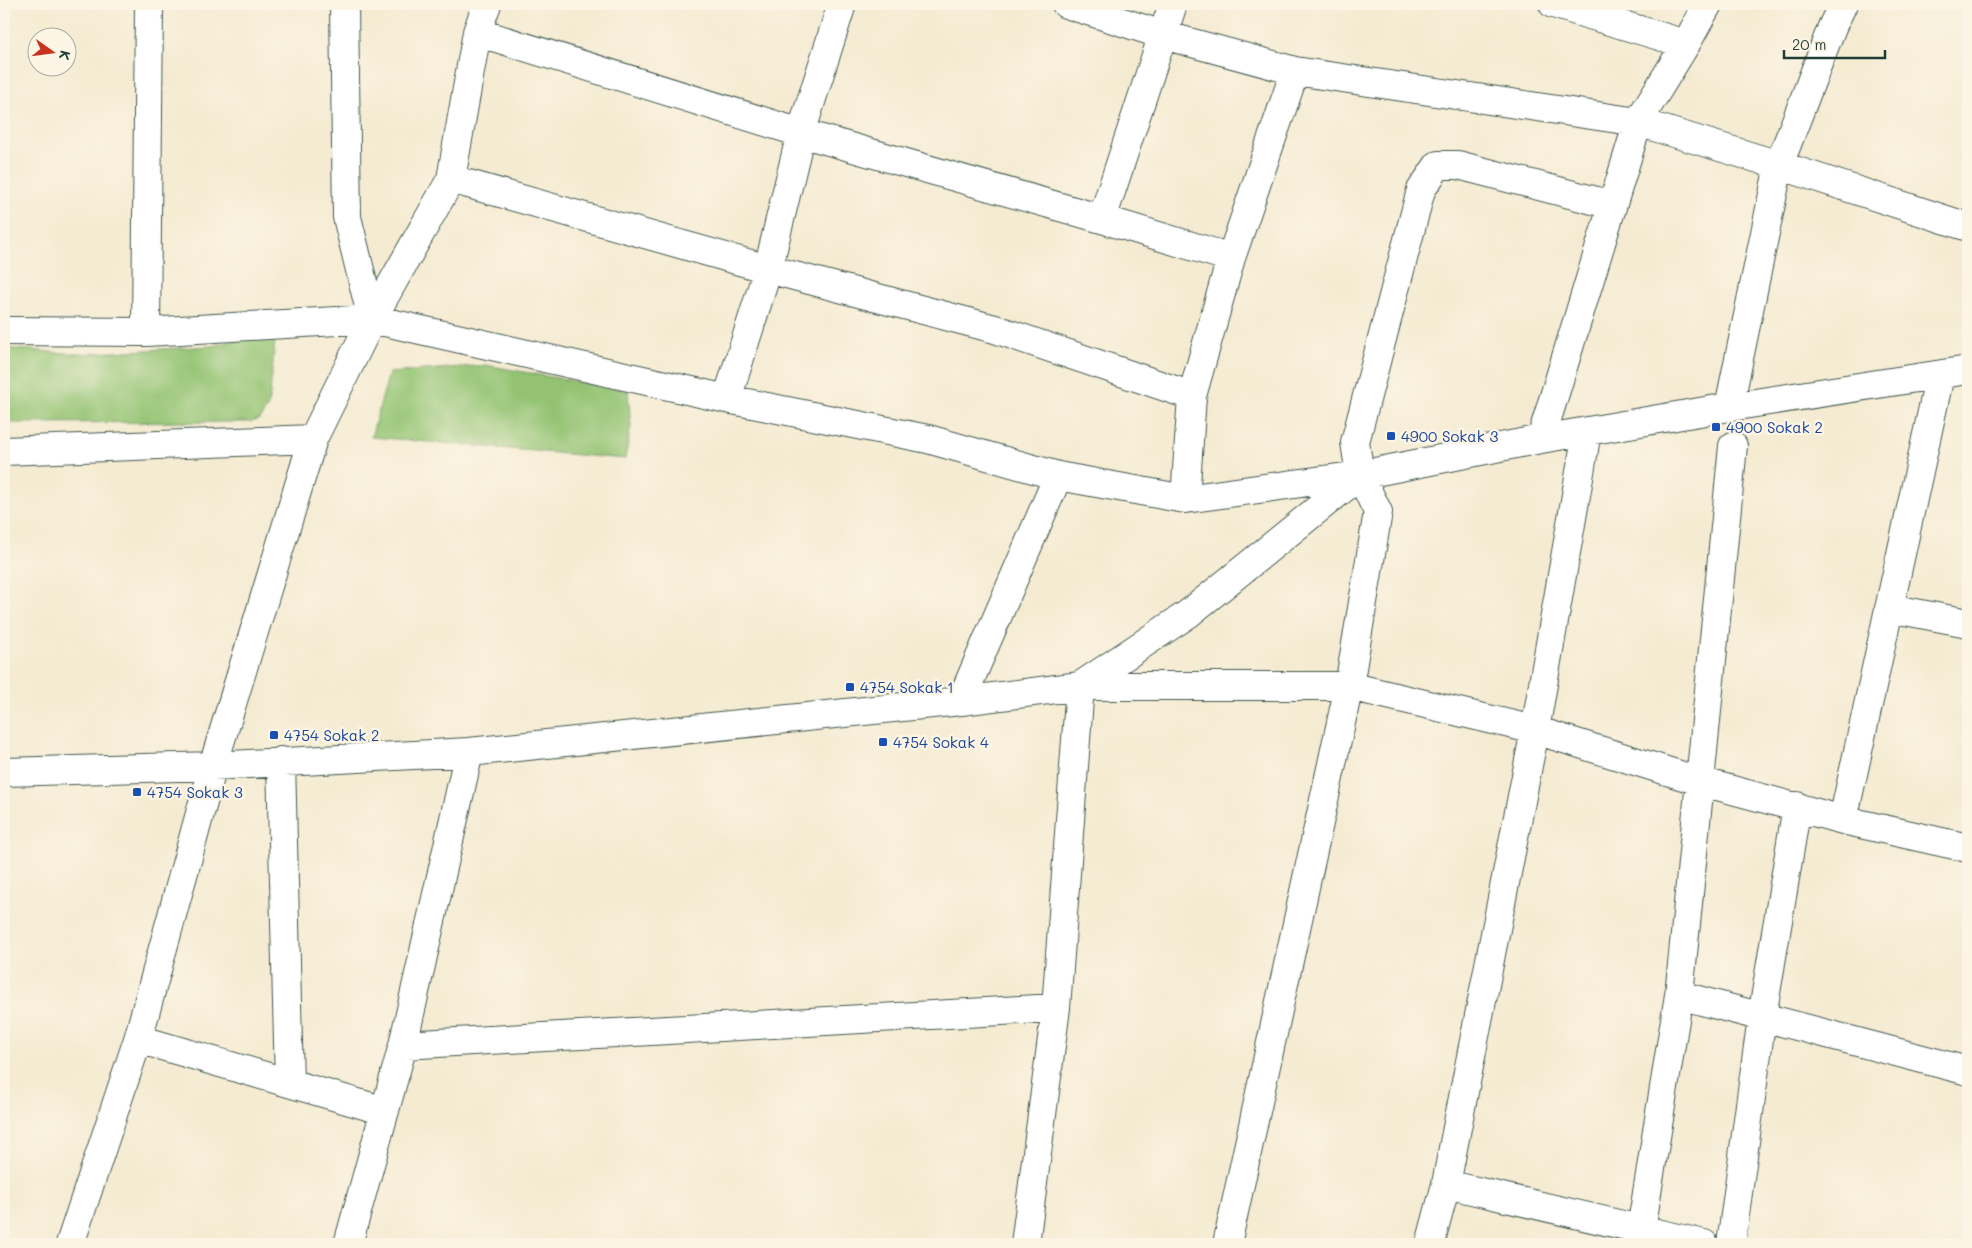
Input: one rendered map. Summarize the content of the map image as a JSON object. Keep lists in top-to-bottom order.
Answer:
{
  "places": {
    "transit": [
      "4900 Sokak 2",
      "4900 Sokak 3",
      "4754 Sokak 1",
      "4754 Sokak 2",
      "4754 Sokak 4",
      "4754 Sokak 3"
    ]
  },
  "scale_bar": "20 m",
  "north": "right"
}
